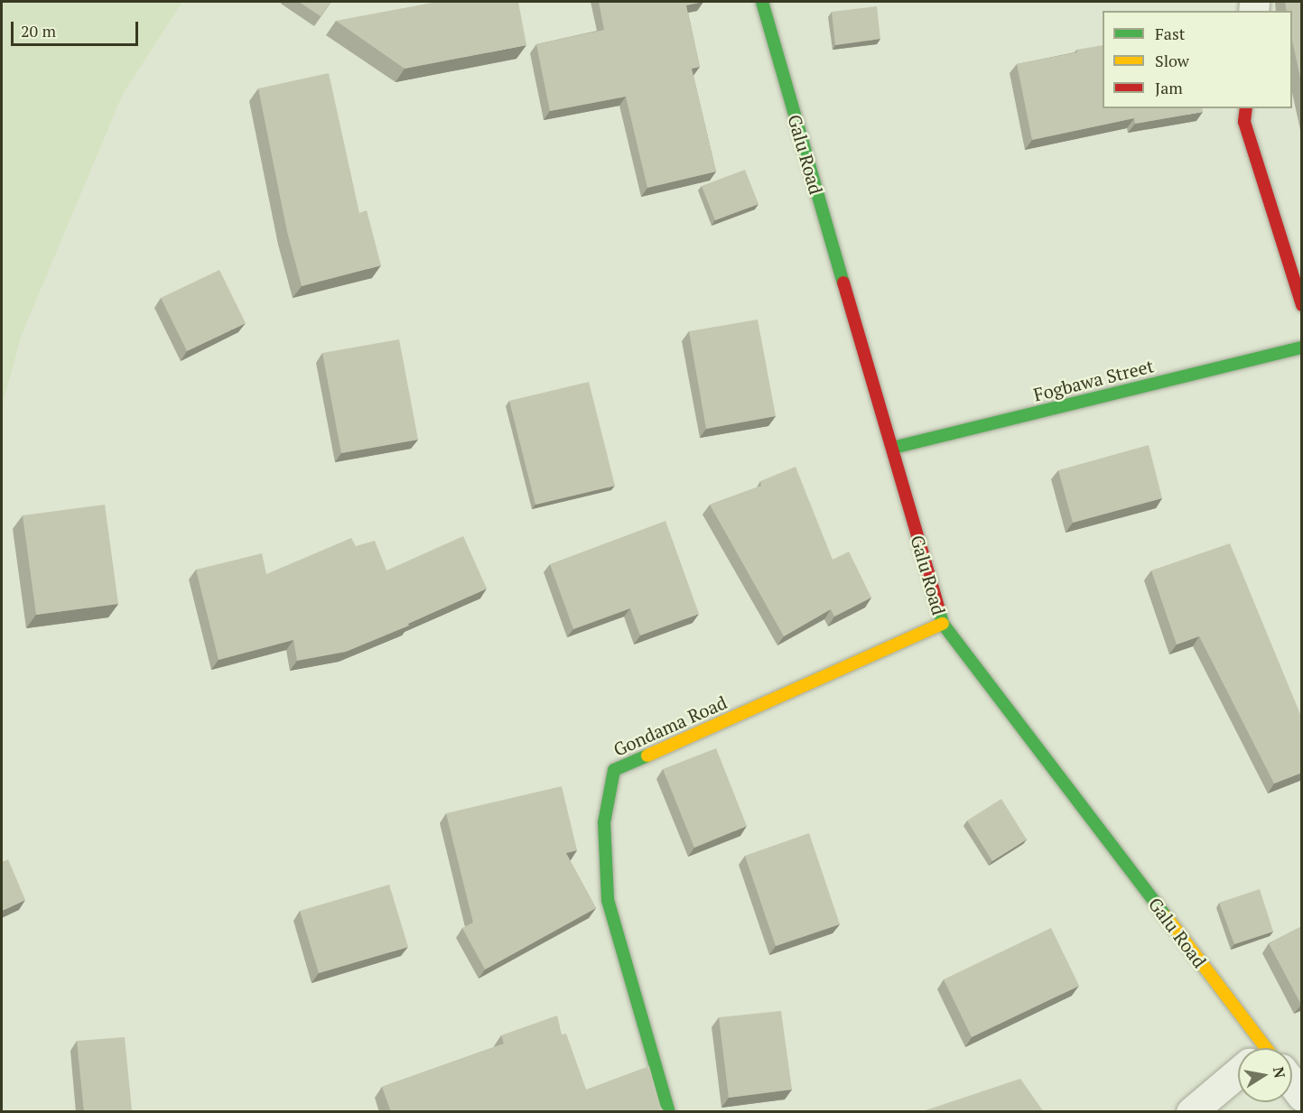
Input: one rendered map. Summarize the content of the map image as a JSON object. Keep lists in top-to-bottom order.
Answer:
{
  "streets": {
    "street": ["Galu Road", "Fogbawa Street", "Gondama Road"]
  },
  "crossings": [
    ["Galu Road", "Fogbawa Street"],
    ["Galu Road", "Gondama Road"]
  ],
  "legend": ["Fast", "Slow", "Jam"],
  "scale_bar": "20 m",
  "north": "right"
}
